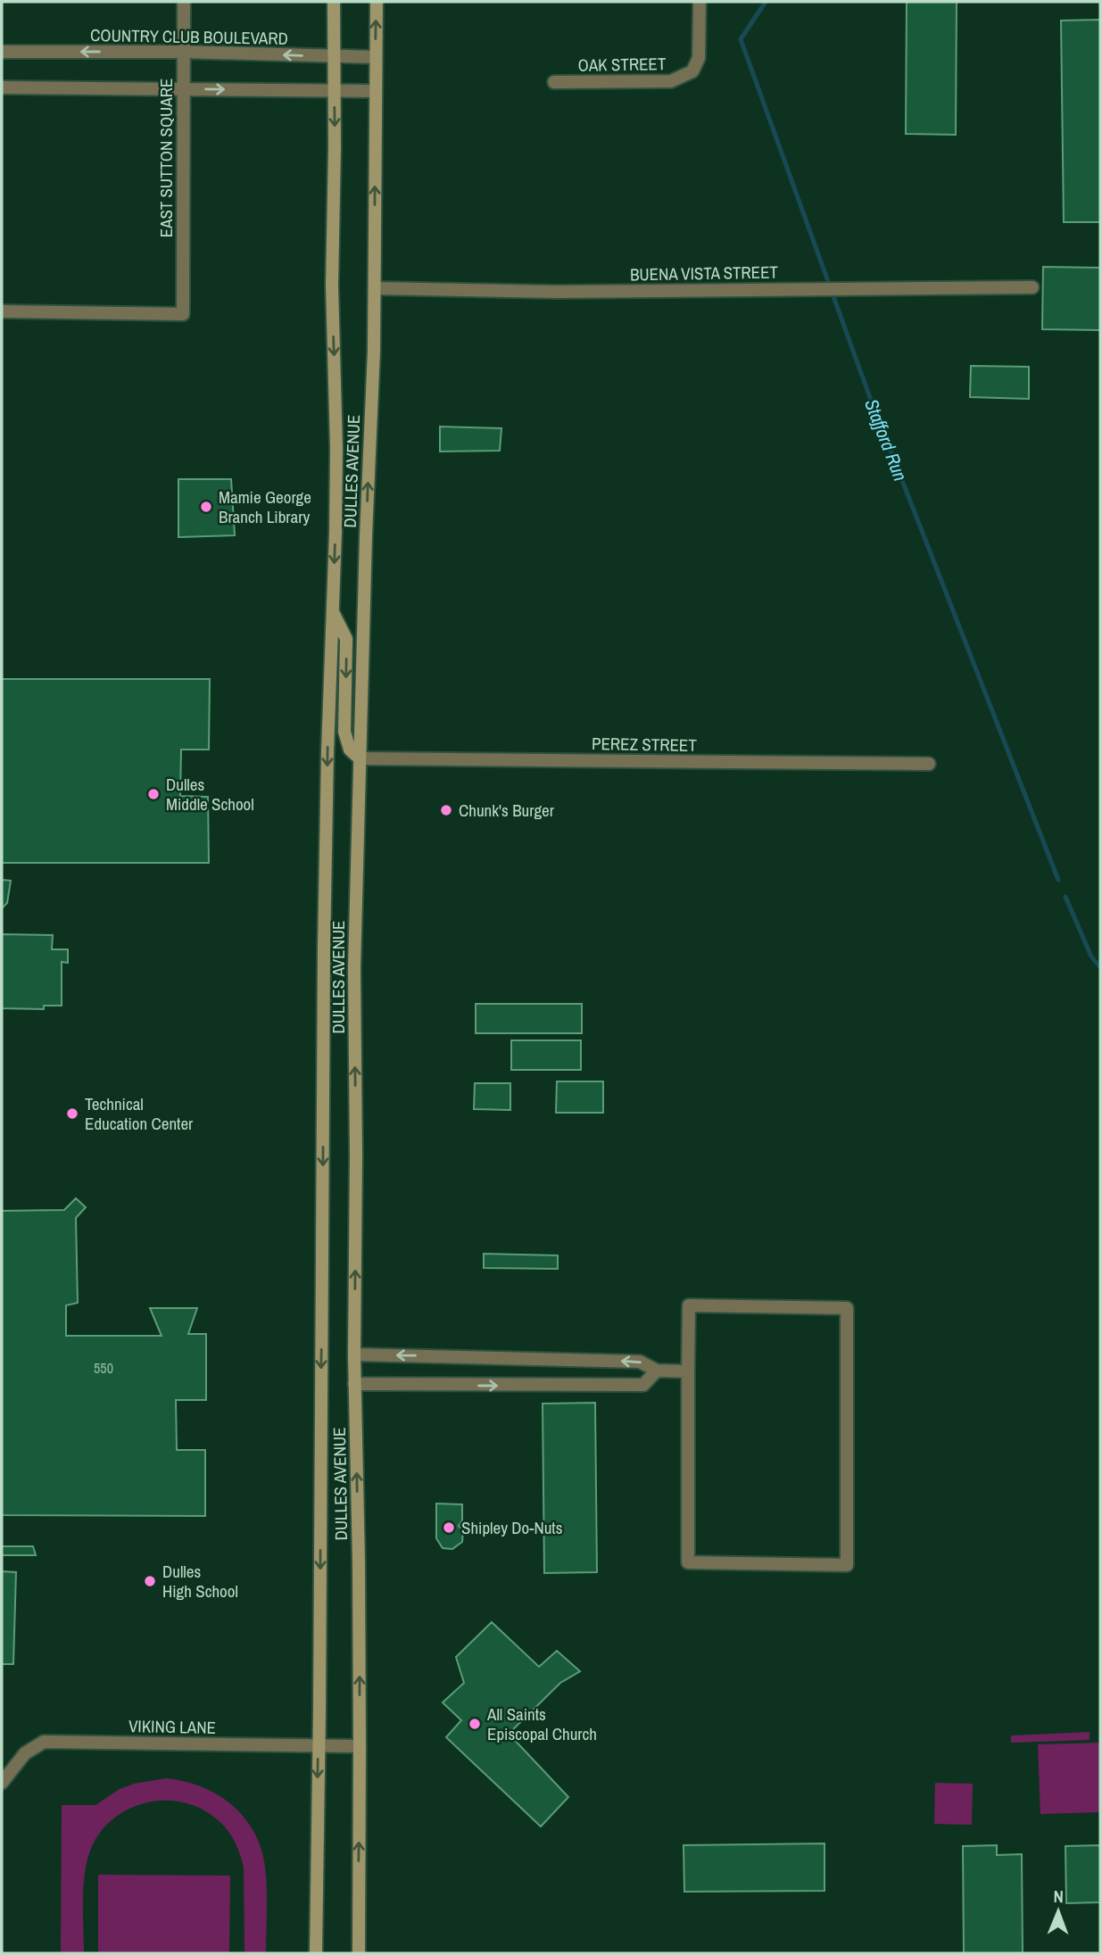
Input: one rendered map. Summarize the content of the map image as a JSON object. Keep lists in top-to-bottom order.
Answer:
{
  "streets": {
    "main road": ["DULLES AVENUE"],
    "street": [
      "COUNTRY CLUB BOULEVARD",
      "OAK STREET",
      "EAST SUTTON SQUARE",
      "BUENA VISTA STREET",
      "PEREZ STREET",
      "VIKING LANE"
    ]
  },
  "crossings": [
    ["COUNTRY CLUB BOULEVARD", "EAST SUTTON SQUARE"],
    ["COUNTRY CLUB BOULEVARD", "DULLES AVENUE"],
    ["BUENA VISTA STREET", "DULLES AVENUE"],
    ["DULLES AVENUE", "PEREZ STREET"],
    ["DULLES AVENUE", "VIKING LANE"]
  ],
  "water": ["Stafford Run"],
  "places": [
    "Mamie George Branch Library",
    "Dulles Middle School",
    "Chunk's Burger",
    "Technical Education Center",
    "Shipley Do-Nuts",
    "Dulles High School",
    "All Saints Episcopal Church"
  ],
  "house_numbers": ["550"],
  "north": "top"
}
